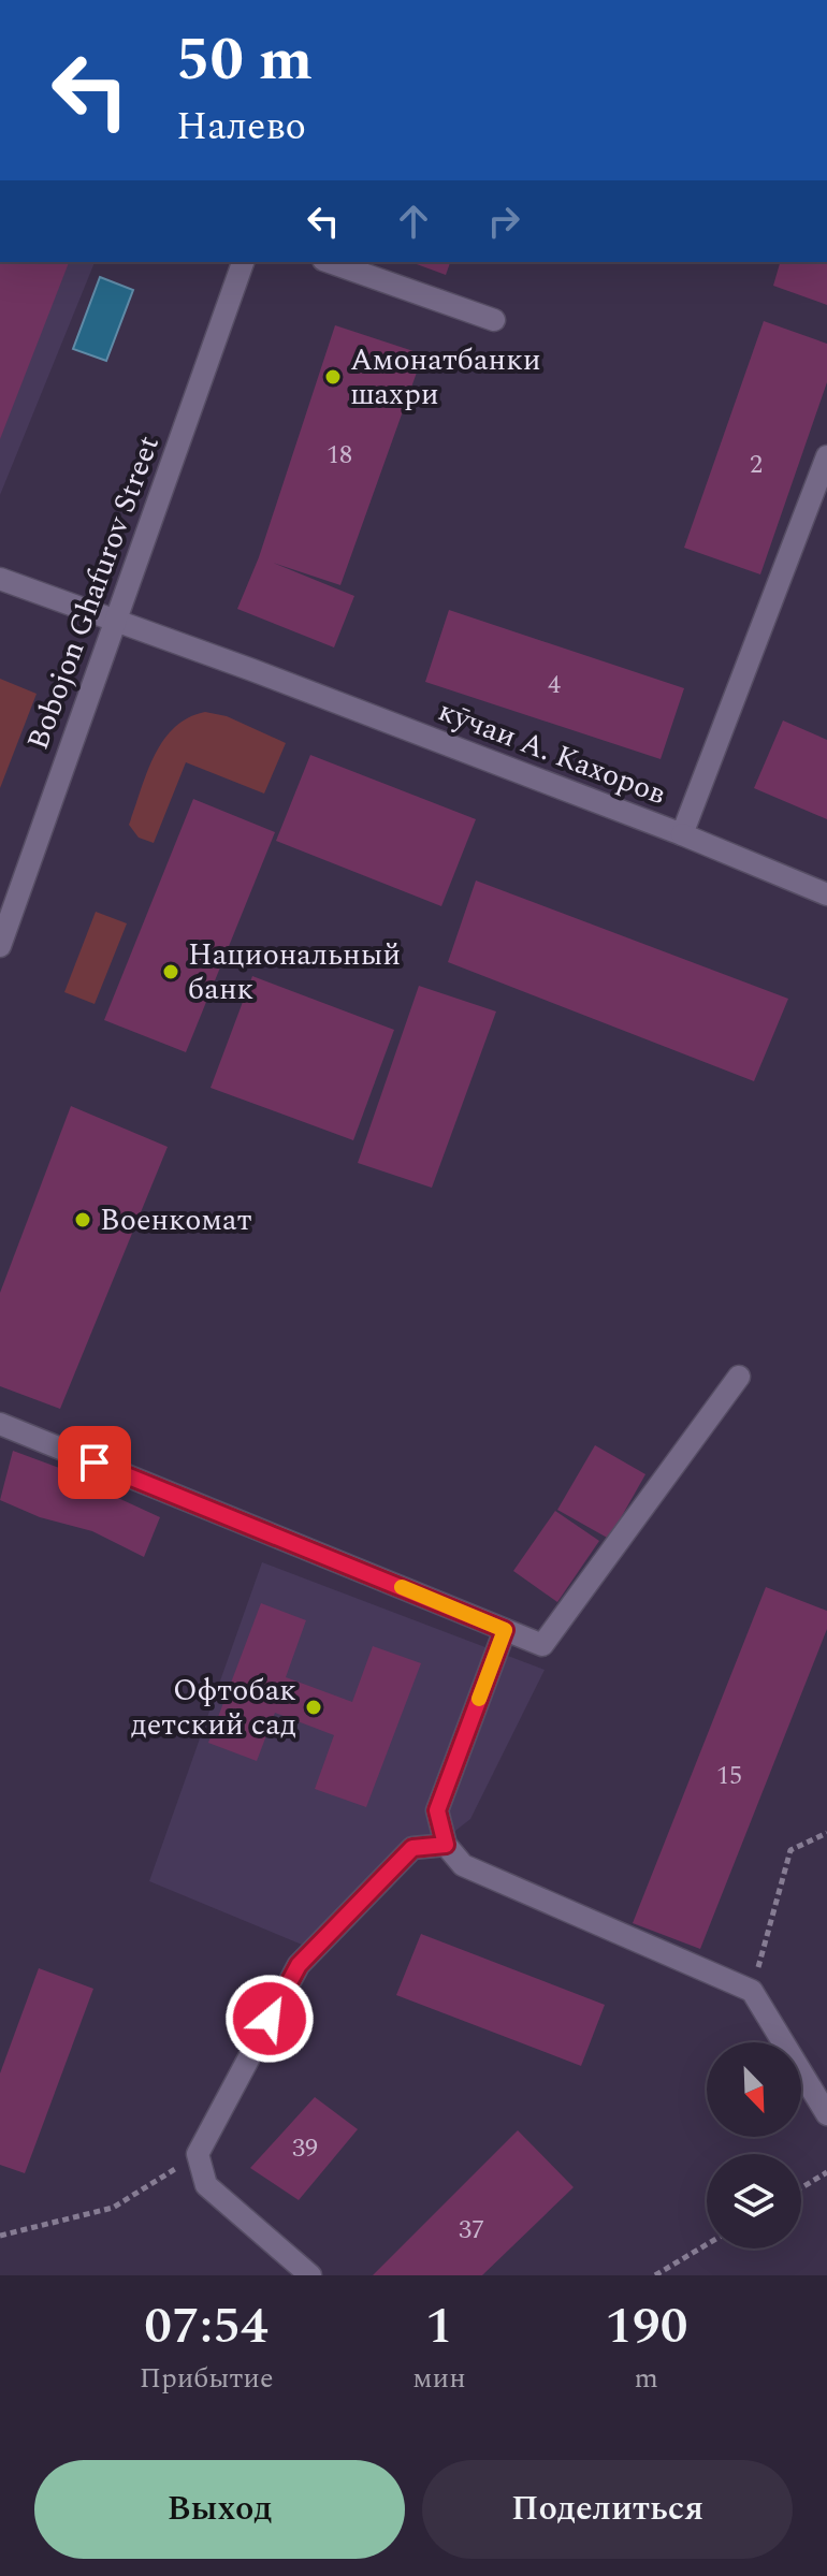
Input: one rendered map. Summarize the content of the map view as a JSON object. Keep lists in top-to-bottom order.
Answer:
{
  "streets": {
    "street": ["Bobojon Ghafurov Street", "кӯчаи А. Кахоров"]
  },
  "crossings": [
    ["Bobojon Ghafurov Street", "кӯчаи А. Кахоров"]
  ],
  "places": [
    "Амонатбанки шахри",
    "Национальный банк",
    "Военкомат",
    "Офтобак детский сад"
  ],
  "house_numbers": [
    "18",
    "2",
    "4",
    "15",
    "39",
    "37"
  ],
  "north": "bottom right",
  "page": {
    "turn": ["50 m", "Налево"],
    "eta": [
      "07:54",
      "Прибытие",
      "1",
      "мин",
      "190",
      "m"
    ],
    "buttons": ["Выход", "Поделиться"]
  }
}
